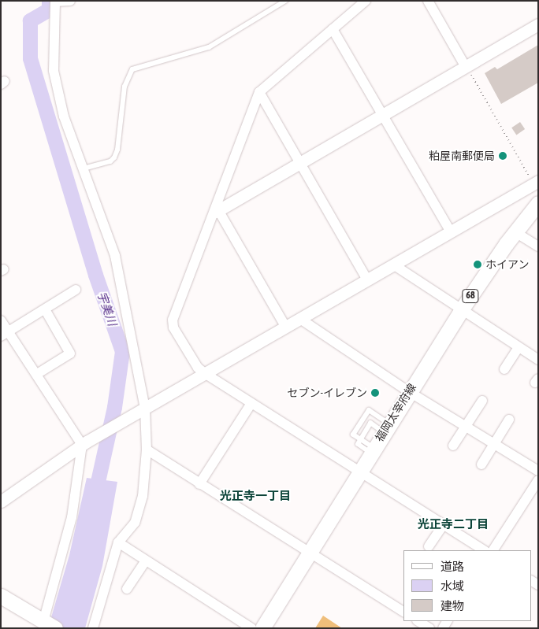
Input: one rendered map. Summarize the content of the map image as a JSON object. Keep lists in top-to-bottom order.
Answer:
{
  "streets": {
    "main road": ["68", "福岡太宰府線"]
  },
  "districts": ["光正寺一丁目", "光正寺二丁目"],
  "water": ["宇美川"],
  "places": ["粕屋南郵便局", "ホイアン", "セブン-イレブン"],
  "legend": ["道路", "水域", "建物"]
}
